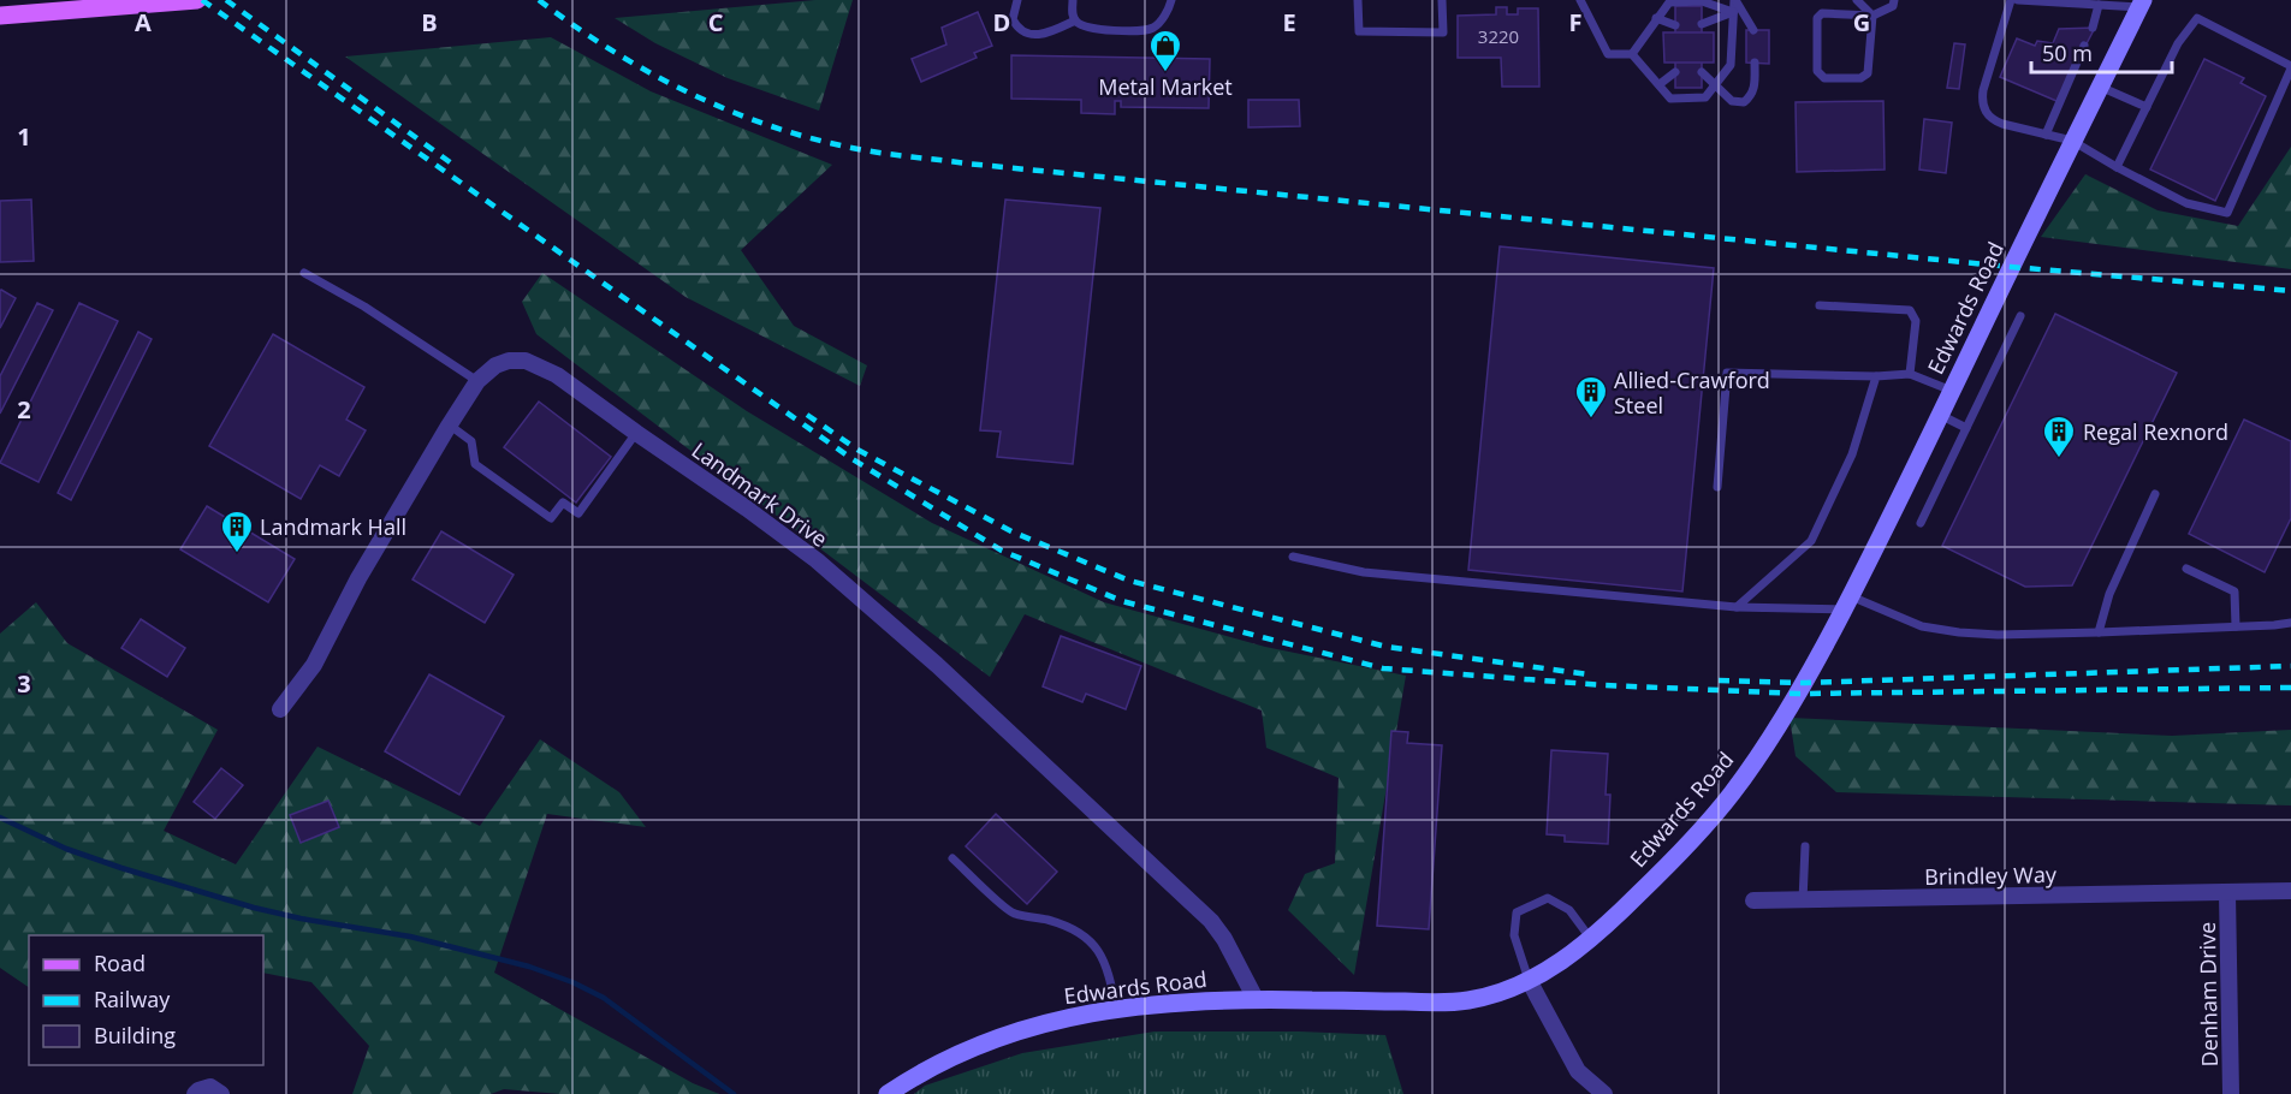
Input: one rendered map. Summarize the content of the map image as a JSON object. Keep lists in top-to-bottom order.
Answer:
{
  "streets": {
    "main road": ["Edwards Road"],
    "street": ["Landmark Drive", "Brindley Way", "Denham Drive"]
  },
  "crossings": [
    ["Edwards Road", "Landmark Drive"],
    ["Brindley Way", "Denham Drive"]
  ],
  "places": {
    "shop": ["Metal Market"],
    "building": ["Allied-Crawford Steel", "Regal Rexnord", "Landmark Hall"]
  },
  "house_numbers": ["3220"],
  "legend": ["Road", "Railway", "Building"],
  "scale_bar": "50 m",
  "grid": {
    "columns": [
      "A",
      "B",
      "C",
      "D",
      "E",
      "F",
      "G"
    ],
    "rows": ["1", "2", "3"]
  }
}
